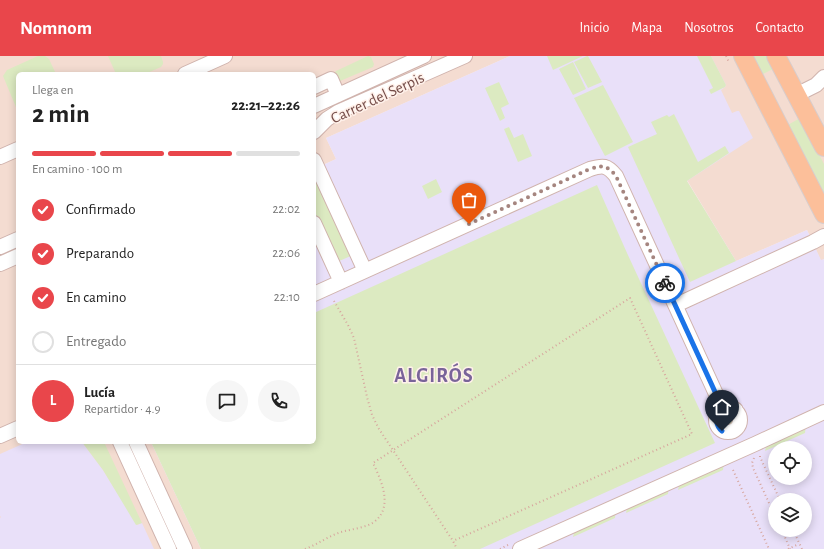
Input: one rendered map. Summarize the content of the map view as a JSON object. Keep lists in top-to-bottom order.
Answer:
{
  "streets": {
    "street": ["Carrer del Serpis"]
  },
  "districts": ["ALGIRÓS"],
  "page": {
    "header": "Nomnom",
    "nav": [
      "Inicio",
      "Mapa",
      "Nosotros",
      "Contacto"
    ],
    "heading": ["2 min", "Llega en", "22:21–22:26"],
    "panel": ["Lucía", "Repartidor · 4.9"],
    "bar": "En camino · 100 m",
    "list": [
      ["Confirmado", "22:02"],
      ["Preparando", "22:06"],
      ["En camino", "22:10"],
      "Entregado"
    ],
    "round": "L"
  }
}
